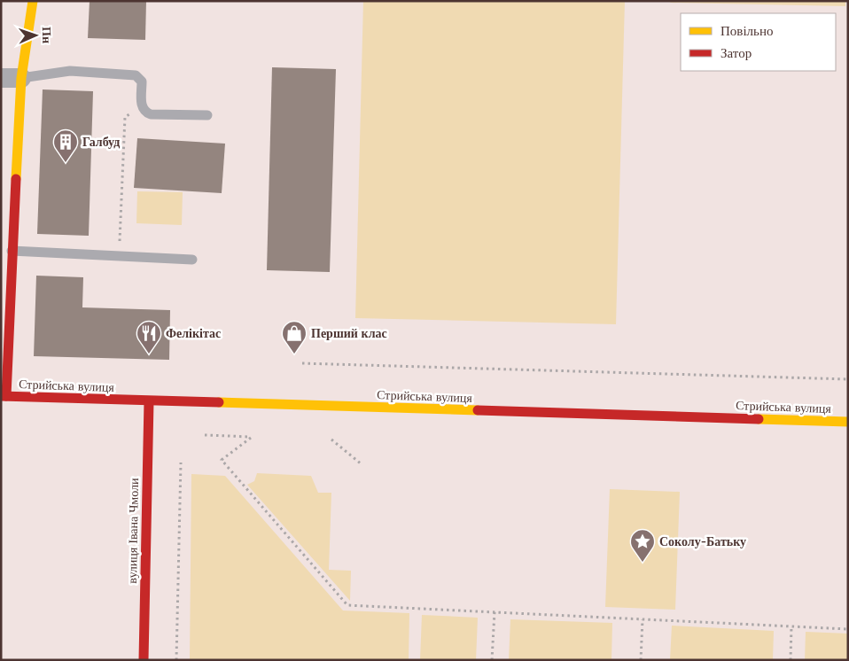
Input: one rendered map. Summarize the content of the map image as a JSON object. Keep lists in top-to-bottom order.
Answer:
{
  "streets": {
    "main road": ["Стрийська вулиця", "вулиця Івана Чмоли"]
  },
  "crossings": [
    ["Стрийська вулиця", "вулиця Івана Чмоли"]
  ],
  "places": {
    "building": ["Галбуд"],
    "restaurant": ["Фелікітас"],
    "shop": ["Перший клас"],
    "place": ["Соколу-Батьку"]
  },
  "legend": ["Повільно", "Затор"],
  "north": "right"
}
